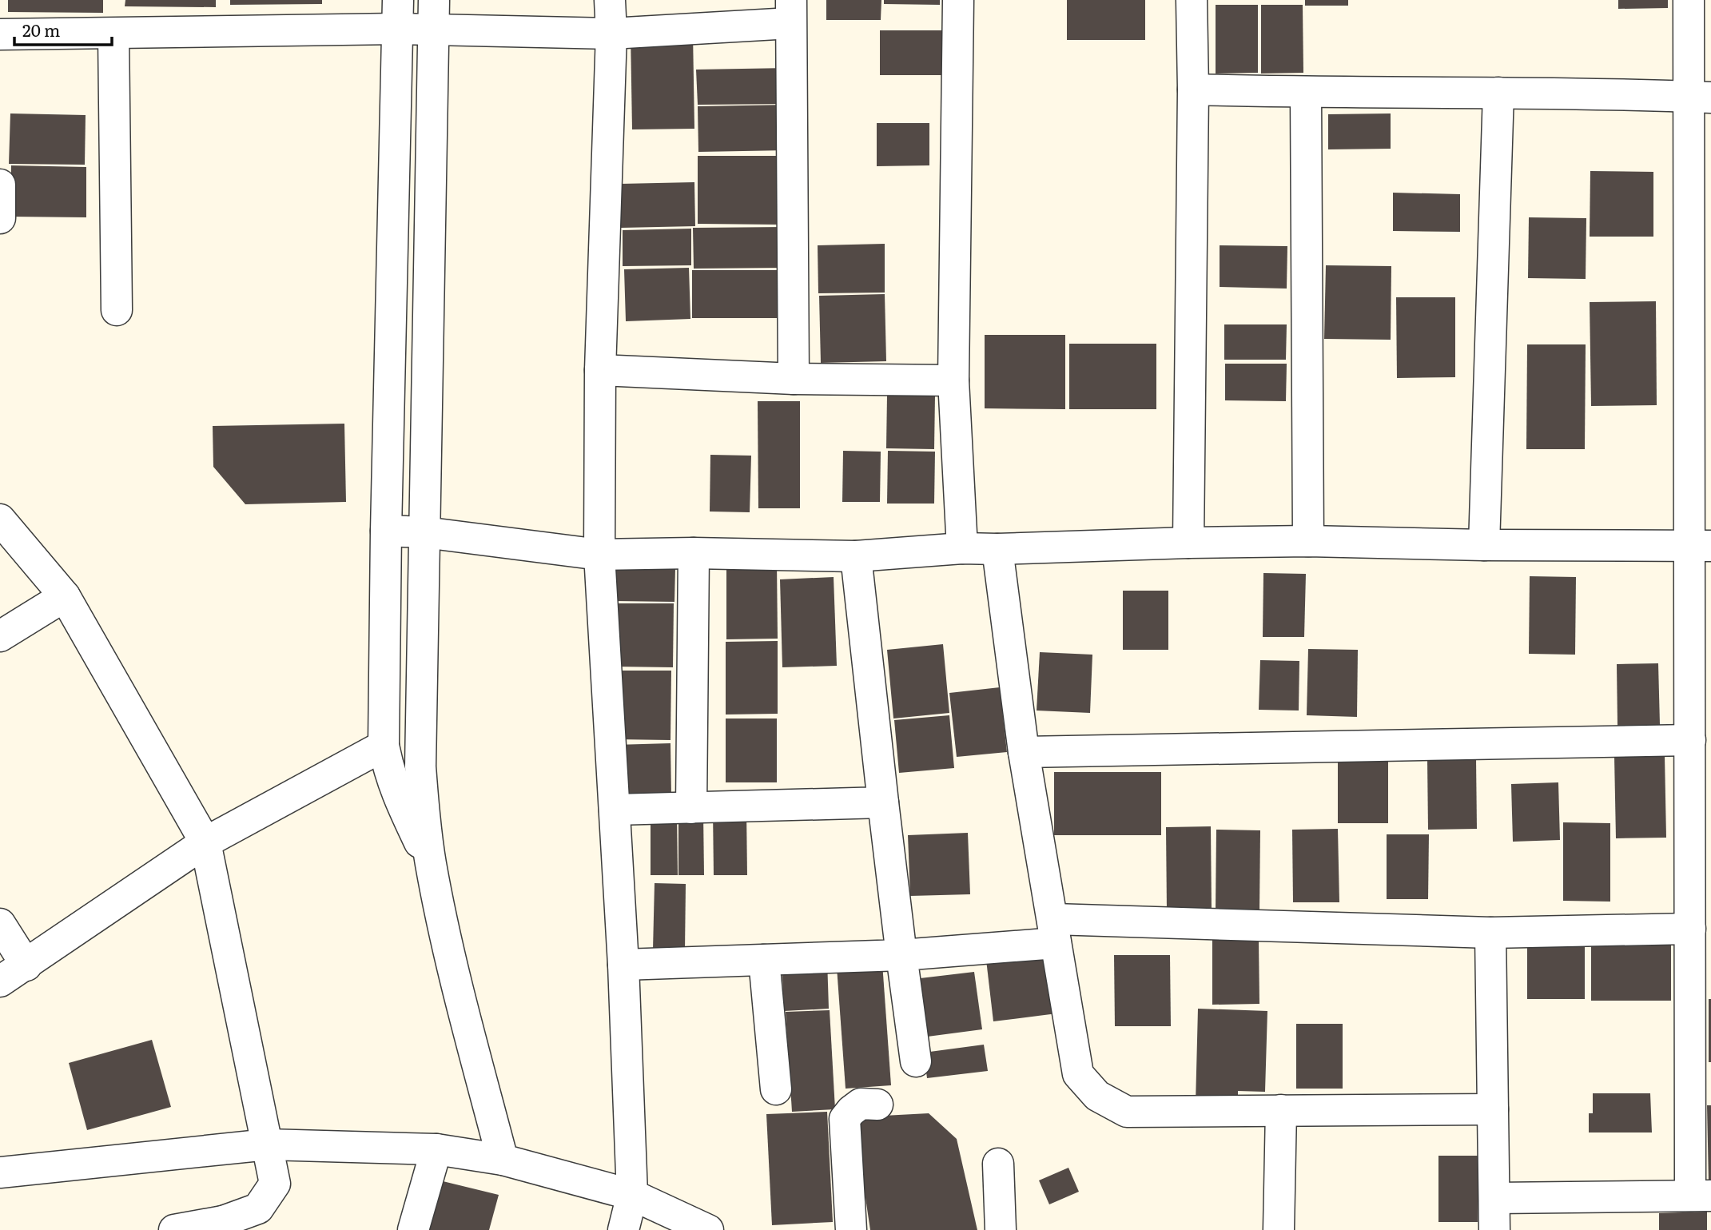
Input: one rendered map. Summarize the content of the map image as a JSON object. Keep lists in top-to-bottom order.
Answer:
{
  "scale_bar": "20 m"
}
